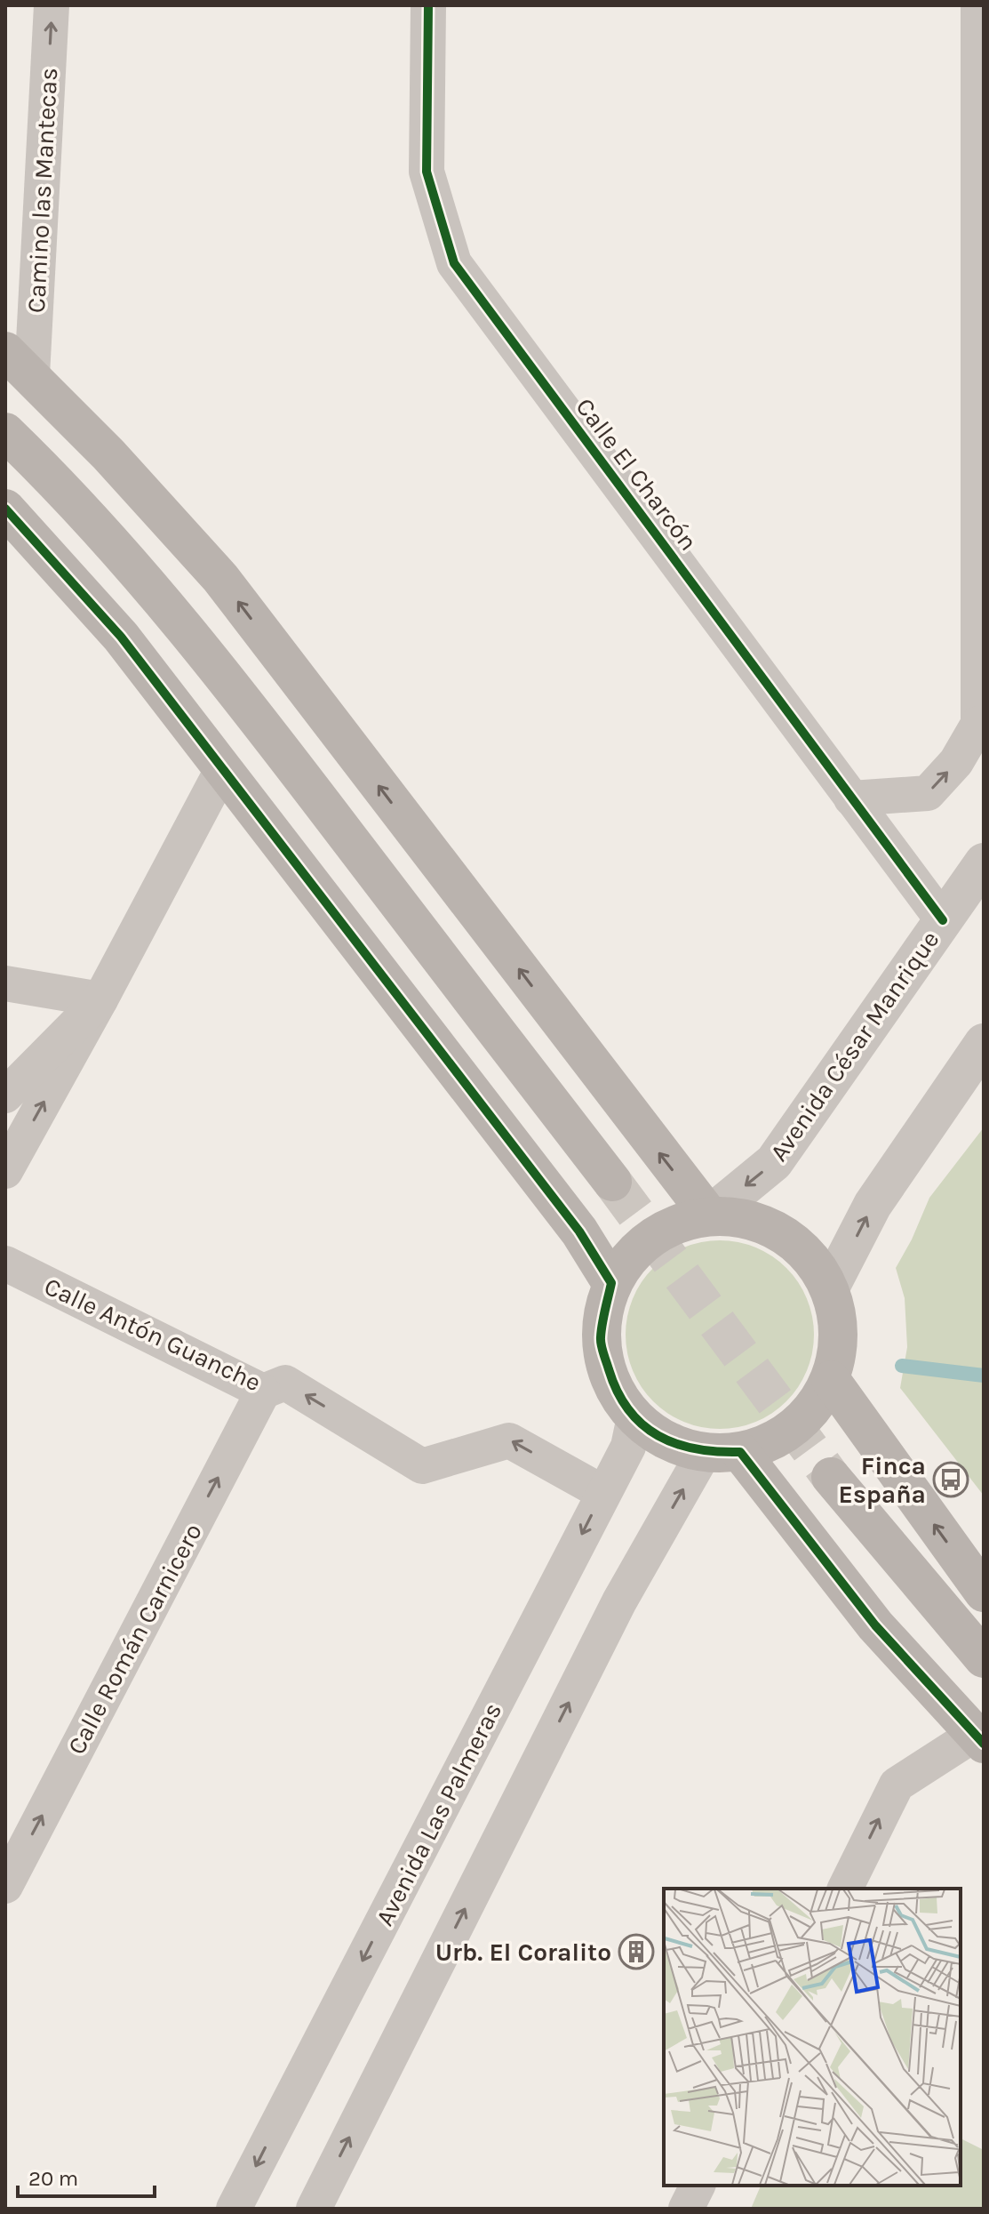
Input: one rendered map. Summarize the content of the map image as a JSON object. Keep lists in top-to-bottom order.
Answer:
{
  "streets": {
    "street": [
      "Camino las Mantecas",
      "Calle El Charcón",
      "Avenida César Manrique",
      "Calle Antón Guanche",
      "Calle Román Carnicero",
      "Avenida Las Palmeras"
    ]
  },
  "crossings": [
    ["Calle El Charcón", "Avenida César Manrique"],
    ["Avenida César Manrique", "Avenida Las Palmeras"],
    ["Calle Antón Guanche", "Calle Román Carnicero"],
    ["Calle Antón Guanche", "Avenida Las Palmeras"]
  ],
  "one_way": ["Camino las Mantecas", "Calle Antón Guanche", "Calle Román Carnicero"],
  "places": {
    "bus stop": ["Finca España"],
    "building": ["Urb. El Coralito"]
  },
  "scale_bar": "20 m"
}
